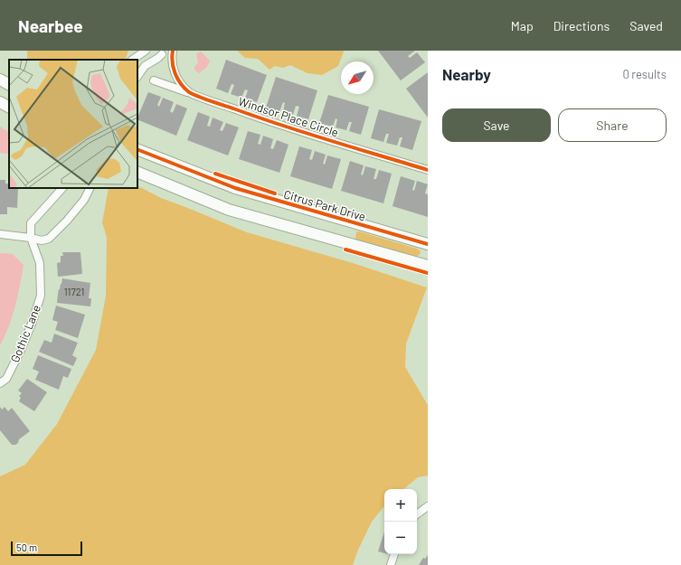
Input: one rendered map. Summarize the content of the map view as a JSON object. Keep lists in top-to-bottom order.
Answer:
{
  "streets": {
    "street": ["Windsor Place Circle", "Citrus Park Drive", "Gothic Lane"]
  },
  "house_numbers": ["11721"],
  "scale_bar": "50 m",
  "north": "bottom left",
  "page": {
    "header": "Nearbee",
    "nav": ["Map", "Directions", "Saved"],
    "heading": ["Nearby", "0 results"],
    "buttons": ["Save", "Share"],
    "map_buttons": ["+", "−"],
    "scale": "50 m"
  }
}
